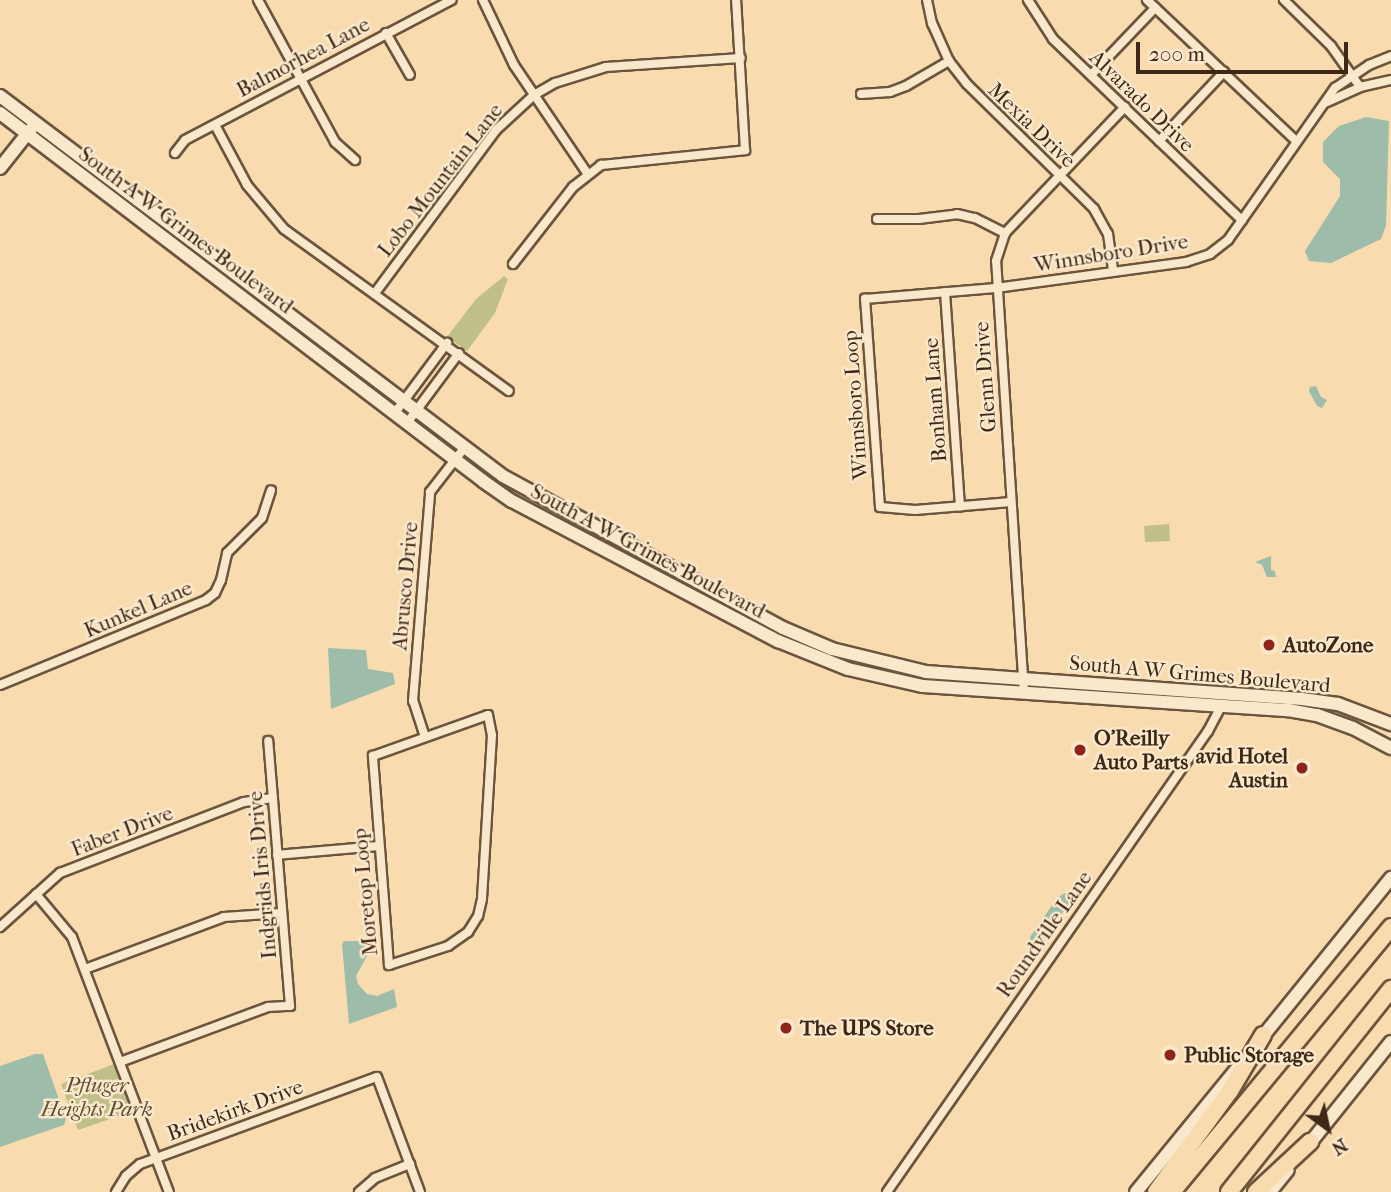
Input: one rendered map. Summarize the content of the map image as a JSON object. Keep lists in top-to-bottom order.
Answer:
{
  "streets": {
    "main road": ["South A W Grimes Boulevard"],
    "street": [
      "Balmorhea Lane",
      "Alvarado Drive",
      "Mexia Drive",
      "Lobo Mountain Lane",
      "Winnsboro Drive",
      "Glenn Drive",
      "Bonham Lane",
      "Winnsboro Loop",
      "Abrusco Drive",
      "Kunkel Lane",
      "Faber Drive",
      "Indgrids Iris Drive",
      "Moretop Loop",
      "Roundville Lane",
      "Bridekirk Drive"
    ]
  },
  "crossings": [
    ["Alvarado Drive", "Winnsboro Drive"],
    ["Alvarado Drive", "Glenn Drive"],
    ["Mexia Drive", "Winnsboro Drive"],
    ["Mexia Drive", "Glenn Drive"],
    ["South A W Grimes Boulevard", "Glenn Drive"],
    ["South A W Grimes Boulevard", "Abrusco Drive"],
    ["South A W Grimes Boulevard", "Roundville Lane"],
    ["Winnsboro Drive", "Glenn Drive"],
    ["Winnsboro Drive", "Winnsboro Loop"],
    ["Glenn Drive", "Winnsboro Loop"],
    ["Bonham Lane", "Winnsboro Loop"],
    ["Abrusco Drive", "Moretop Loop"],
    ["Faber Drive", "Indgrids Iris Drive"]
  ],
  "parks": ["Pfluger Heights Park"],
  "places": [
    "AutoZone",
    "O'Reilly Auto Parts",
    "avid Hotel Austin",
    "The UPS Store",
    "Public Storage"
  ],
  "scale_bar": "200 m",
  "north": "bottom right"
}
